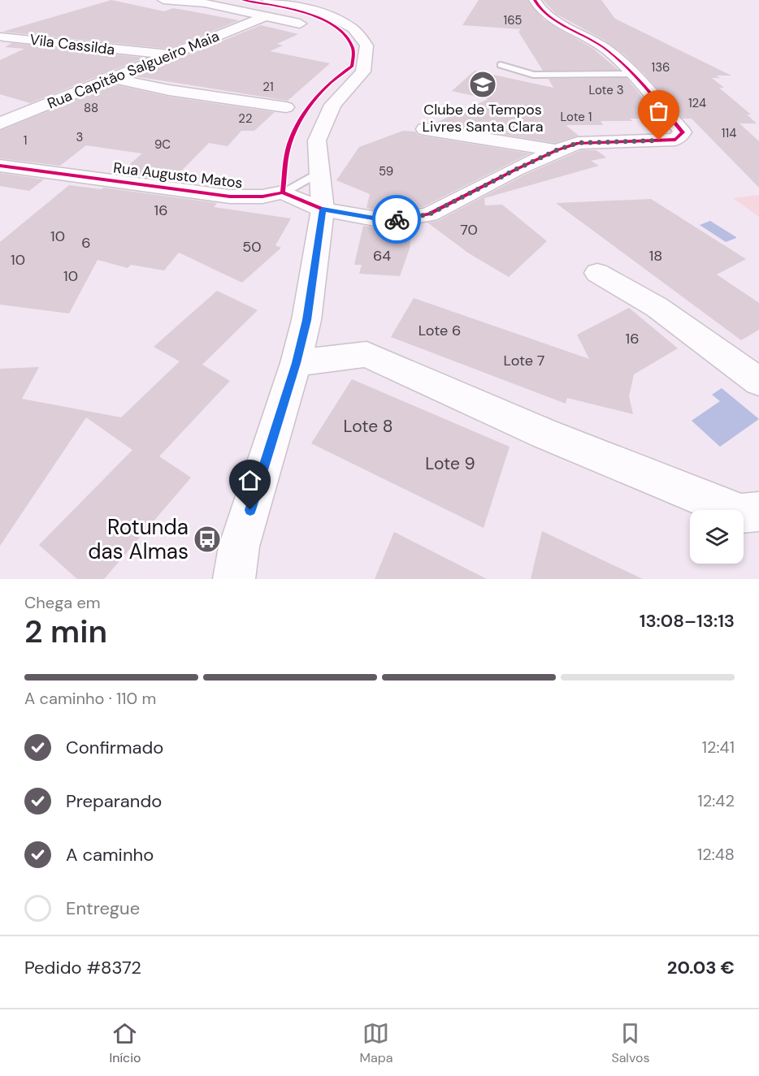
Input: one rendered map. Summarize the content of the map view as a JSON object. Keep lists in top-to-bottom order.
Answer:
{
  "streets": {
    "street": ["Vila Cassilda", "Rua Capitão Salgueiro Maia", "Rua Augusto Matos"]
  },
  "crossings": [
    ["Vila Cassilda", "Rua Capitão Salgueiro Maia"]
  ],
  "places": {
    "school or university": ["Clube de Tempos Livres Santa Clara"],
    "bus stop": ["Rotunda das Almas"]
  },
  "house_numbers": [
    "165",
    "136",
    "21",
    "Lote 3",
    "124",
    "88",
    "Lote 1",
    "22",
    "114",
    "3",
    "1",
    "9C",
    "59",
    "16",
    "70",
    "10",
    "6",
    "50",
    "64",
    "18",
    "10",
    "10",
    "Lote 6",
    "16",
    "Lote 7",
    "Lote 8",
    "Lote 9"
  ],
  "page": {
    "heading": ["2 min", "Chega em", "13:08–13:13"],
    "panel": ["Pedido #8372", "20.03 €"],
    "bar": "A caminho · 110 m",
    "list": [
      ["Confirmado", "12:41"],
      ["Preparando", "12:42"],
      ["A caminho", "12:48"],
      "Entregue"
    ],
    "tabs": ["Início", "Mapa", "Salvos"]
  }
}
